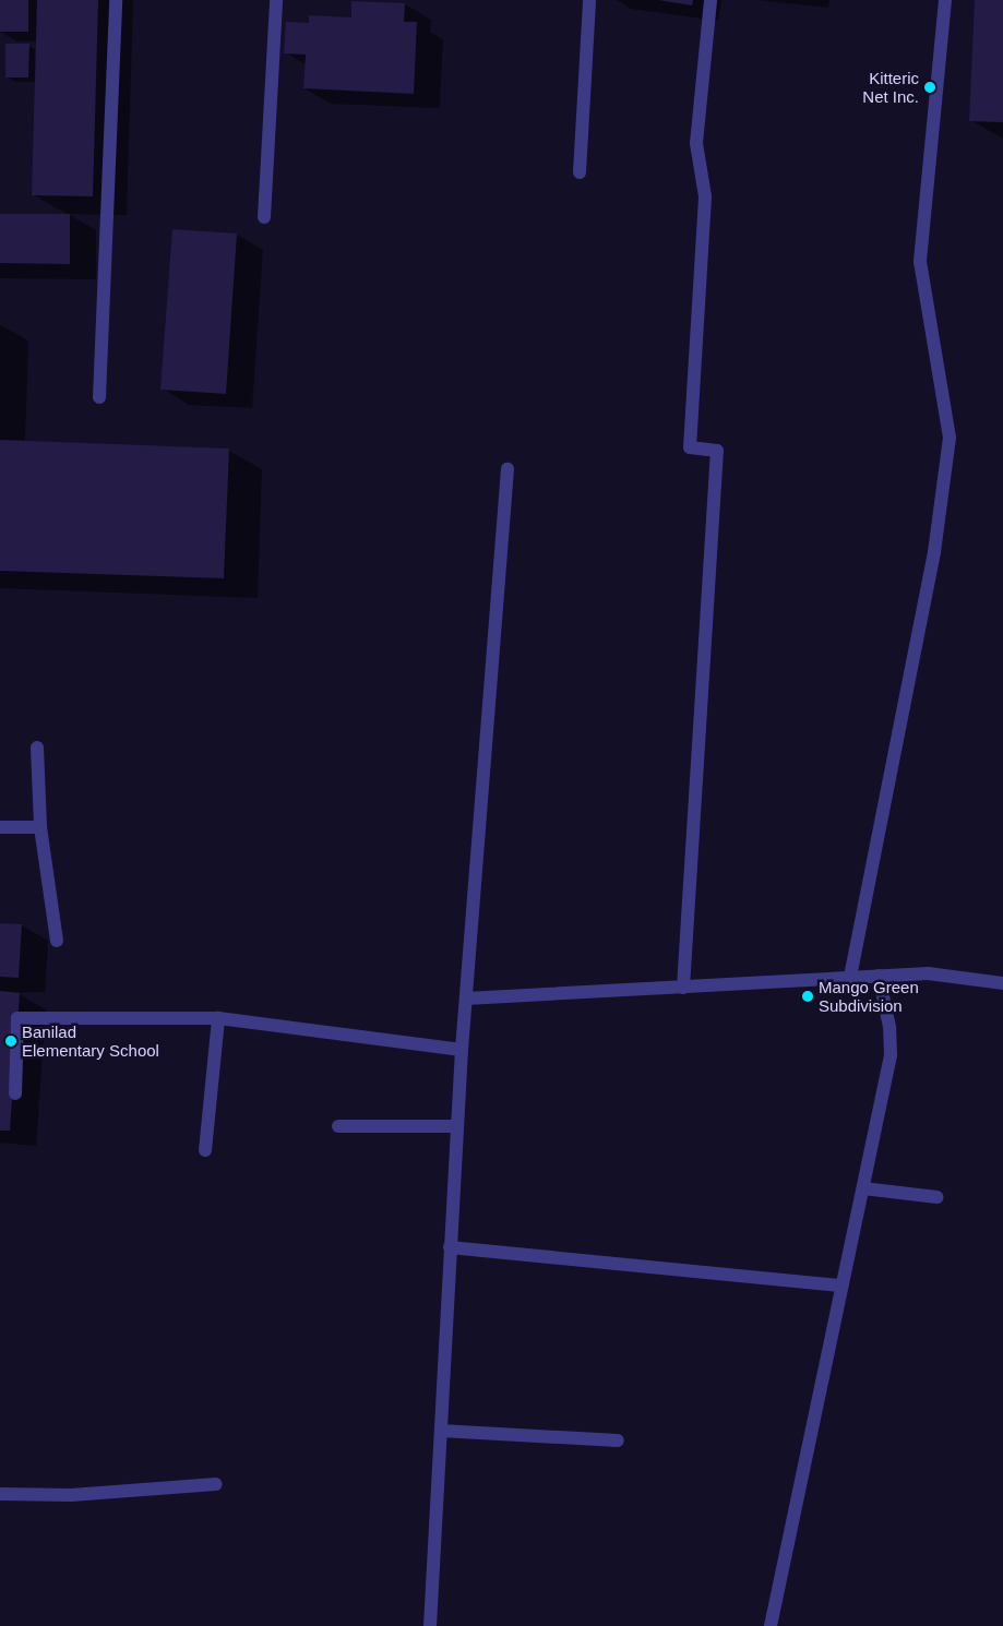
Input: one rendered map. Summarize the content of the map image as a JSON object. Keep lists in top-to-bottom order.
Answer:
{
  "places": ["Kitteric Net Inc.", "Mango Green Subdivision", "Banilad Elementary School"]
}
